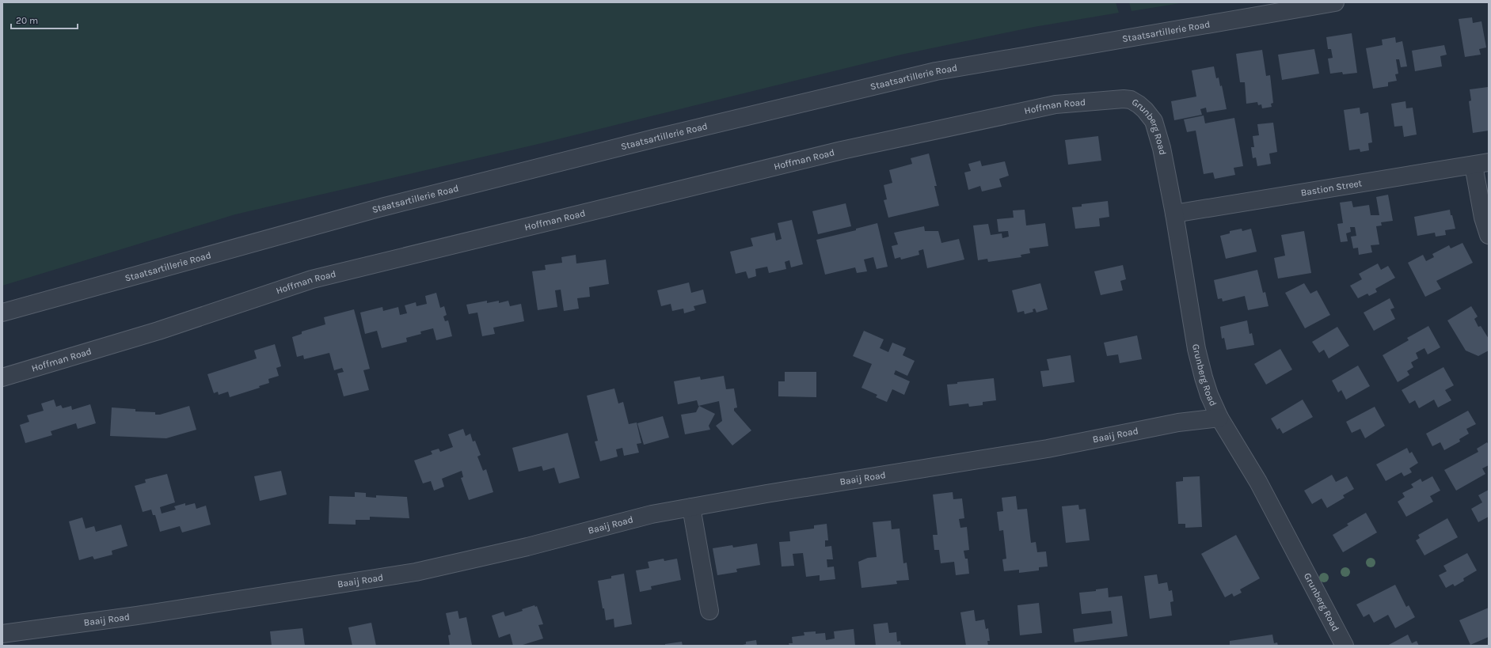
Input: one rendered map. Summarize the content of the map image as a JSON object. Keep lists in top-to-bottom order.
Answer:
{
  "streets": {
    "street": [
      "Staatsartillerie Road",
      "Hoffman Road",
      "Grunberg Road",
      "Bastion Street",
      "Baaij Road"
    ]
  },
  "crossings": [
    ["Hoffman Road", "Grunberg Road"],
    ["Grunberg Road", "Bastion Street"],
    ["Grunberg Road", "Baaij Road"]
  ],
  "scale_bar": "20 m"
}
